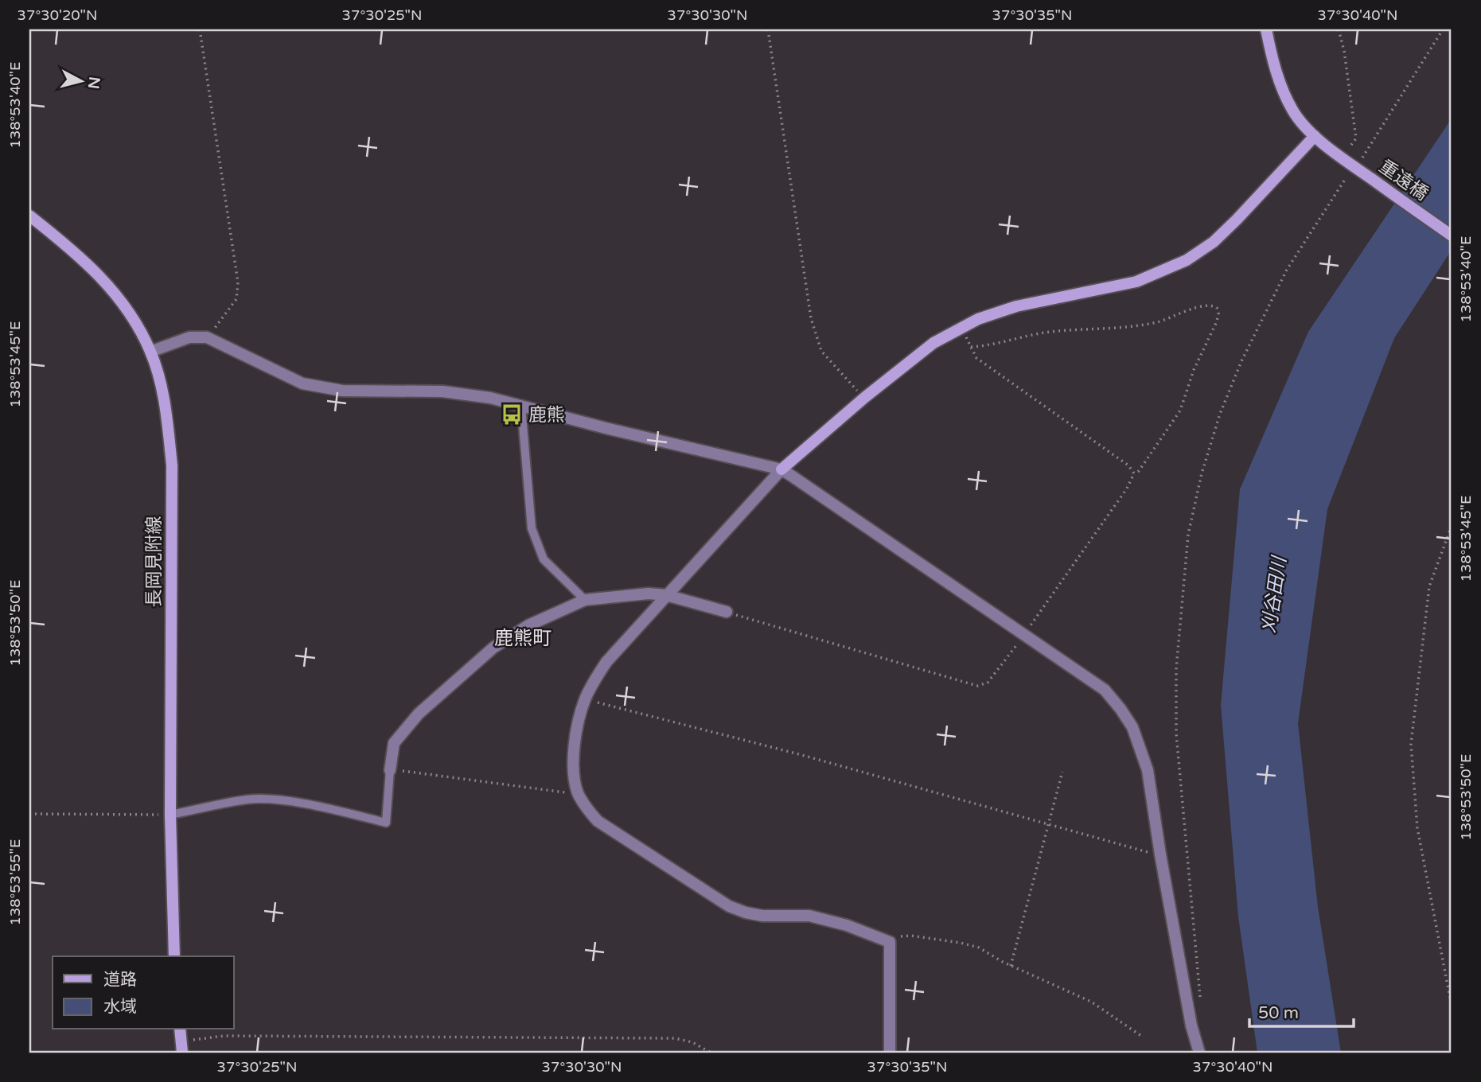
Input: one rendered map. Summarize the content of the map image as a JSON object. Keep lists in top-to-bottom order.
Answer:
{
  "streets": {
    "main road": ["重遠橋", "長岡見附線"]
  },
  "districts": ["鹿熊町"],
  "water": ["刈谷田川"],
  "places": {
    "bus stop": ["鹿熊"]
  },
  "legend": ["道路", "水域"],
  "scale_bar": "50 m",
  "north": "right",
  "coordinates": [
    "37°30'20\"N",
    "37°30'25\"N",
    "37°30'30\"N",
    "37°30'35\"N",
    "37°30'40\"N",
    "138°53'40\"E",
    "138°53'45\"E",
    "138°53'50\"E",
    "138°53'55\"E"
  ]
}
